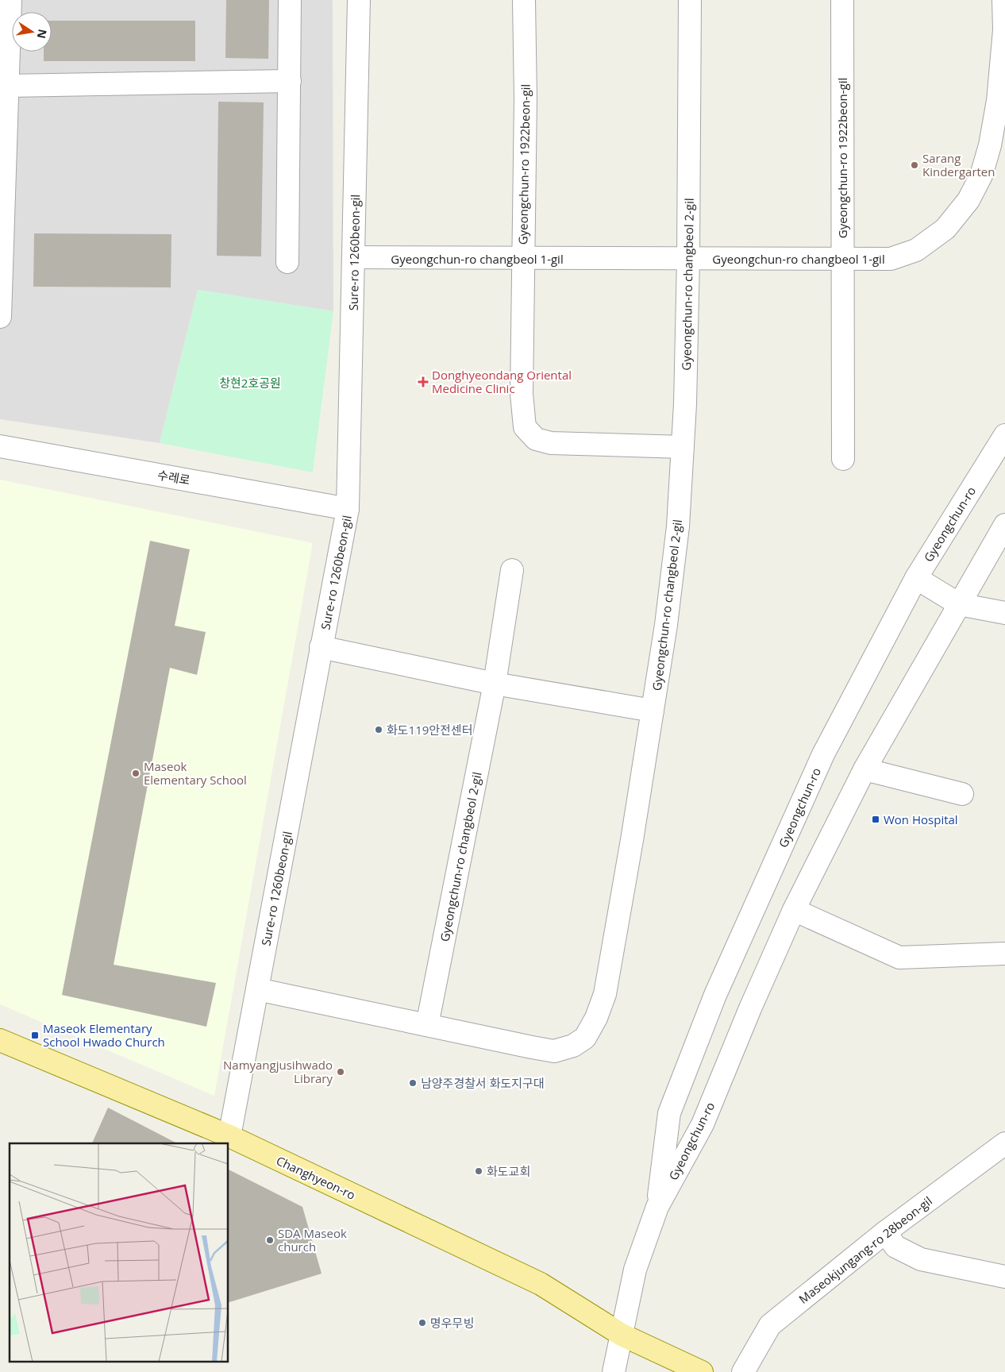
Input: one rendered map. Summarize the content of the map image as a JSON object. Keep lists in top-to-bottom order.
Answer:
{
  "streets": {
    "main road": ["Changhyeon-ro"],
    "street": [
      "Gyeongchun-ro 1922beon-gil",
      "Sure-ro 1260beon-gil",
      "Gyeongchun-ro changbeol 1-gil",
      "Gyeongchun-ro changbeol 2-gil",
      "수레로",
      "Gyeongchun-ro",
      "Maseokjungang-ro 28beon-gil"
    ]
  },
  "crossings": [
    ["Gyeongchun-ro 1922beon-gil", "Gyeongchun-ro changbeol 1-gil"],
    ["Gyeongchun-ro 1922beon-gil", "Gyeongchun-ro changbeol 2-gil"],
    ["Sure-ro 1260beon-gil", "Gyeongchun-ro changbeol 1-gil"],
    ["Sure-ro 1260beon-gil", "Gyeongchun-ro changbeol 2-gil"],
    ["Sure-ro 1260beon-gil", "수레로"],
    ["Sure-ro 1260beon-gil", "Changhyeon-ro"],
    ["Gyeongchun-ro changbeol 1-gil", "Gyeongchun-ro changbeol 2-gil"],
    ["Gyeongchun-ro", "Changhyeon-ro"]
  ],
  "parks": ["창현2호공원"],
  "places": {
    "other": [
      "Sarang Kindergarten",
      "화도119안전센터",
      "Maseok Elementary School",
      "Namyangjusihwado Library",
      "남양주경찰서 화도지구대",
      "화도교회",
      "SDA Maseok church",
      "명우무빙"
    ],
    "health": ["Donghyeondang Oriental Medicine Clinic"],
    "transit": ["Won Hospital", "Maseok Elementary School Hwado Church"]
  },
  "north": "right"
}
